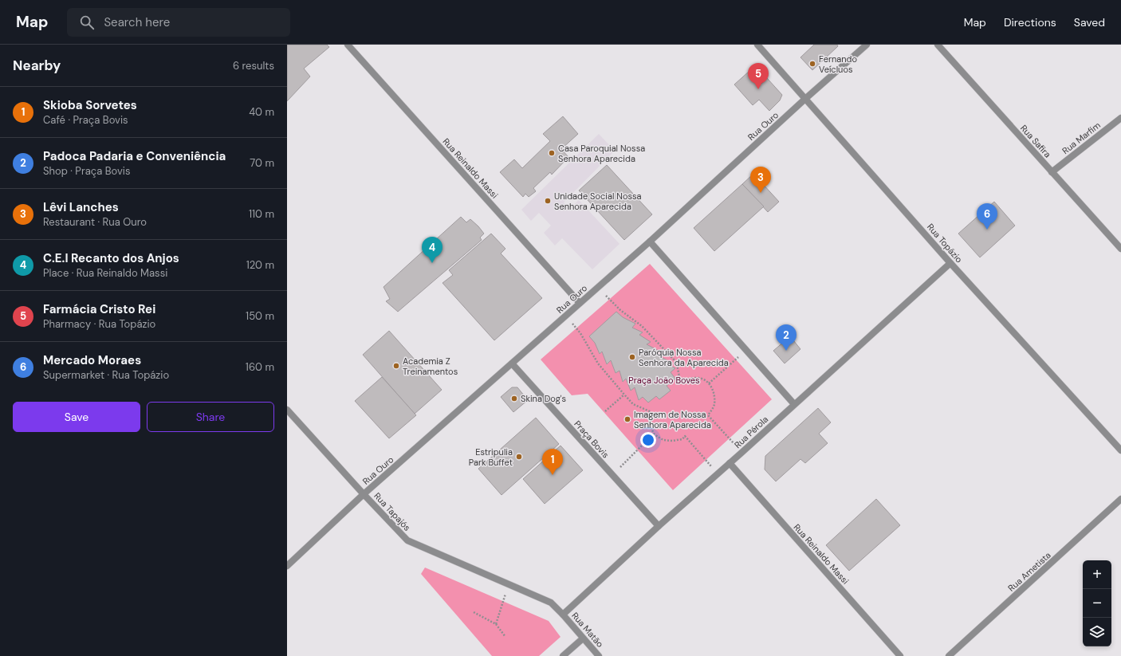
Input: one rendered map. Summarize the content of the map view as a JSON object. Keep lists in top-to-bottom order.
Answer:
{
  "streets": {
    "street": [
      "Rua Ouro",
      "Rua Marfim",
      "Rua Safira",
      "Rua Reinaldo Massi",
      "Rua Topázio",
      "Rua Pérola",
      "Praça Bovis",
      "Rua Tapajós",
      "Rua Ametista",
      "Rua Matão"
    ]
  },
  "crossings": [
    ["Rua Ouro", "Rua Reinaldo Massi"],
    ["Rua Ouro", "Rua Topázio"],
    ["Rua Ouro", "Praça Bovis"],
    ["Rua Ouro", "Rua Tapajós"],
    ["Rua Marfim", "Rua Safira"],
    ["Rua Reinaldo Massi", "Rua Pérola"],
    ["Rua Topázio", "Rua Pérola"],
    ["Rua Pérola", "Praça Bovis"],
    ["Rua Pérola", "Rua Tapajós"],
    ["Rua Pérola", "Rua Matão"],
    ["Rua Tapajós", "Rua Matão"]
  ],
  "parks": ["Praça João Boves"],
  "places": [
    "Fernando Veícluos",
    "Casa Paroquial Nossa Senhora Aparecida",
    "Unidade Social Nossa Senhora Aparecida",
    "Paróquia Nossa Senhora da Aparecida",
    "Academia Z Treinamentos",
    "Skina Dog's",
    "Imagem de Nossa Senhora Aparecida",
    "Estripulia Park Buffet"
  ],
  "page": {
    "header": "Map",
    "search": "Search here",
    "nav": ["Map", "Directions", "Saved"],
    "heading": ["Nearby", "6 results"],
    "pins": [
      "5",
      "3",
      "6",
      "4",
      "2",
      "1"
    ],
    "list": [
      {
        "mark": "1",
        "name": "Skioba Sorvetes",
        "note": "Café · Praça Bovis",
        "value": "40 m"
      },
      {
        "mark": "2",
        "name": "Padoca Padaria e Conveniência",
        "note": "Shop · Praça Bovis",
        "value": "70 m"
      },
      {
        "mark": "3",
        "name": "Lêvi Lanches",
        "note": "Restaurant · Rua Ouro",
        "value": "110 m"
      },
      {
        "mark": "4",
        "name": "C.E.I Recanto dos Anjos",
        "note": "Place · Rua Reinaldo Massi",
        "value": "120 m"
      },
      {
        "mark": "5",
        "name": "Farmácia Cristo Rei",
        "note": "Pharmacy · Rua Topázio",
        "value": "150 m"
      },
      {
        "mark": "6",
        "name": "Mercado Moraes",
        "note": "Supermarket · Rua Topázio",
        "value": "160 m"
      }
    ],
    "buttons": ["Save", "Share"],
    "map_buttons": ["+", "−"]
  }
}
